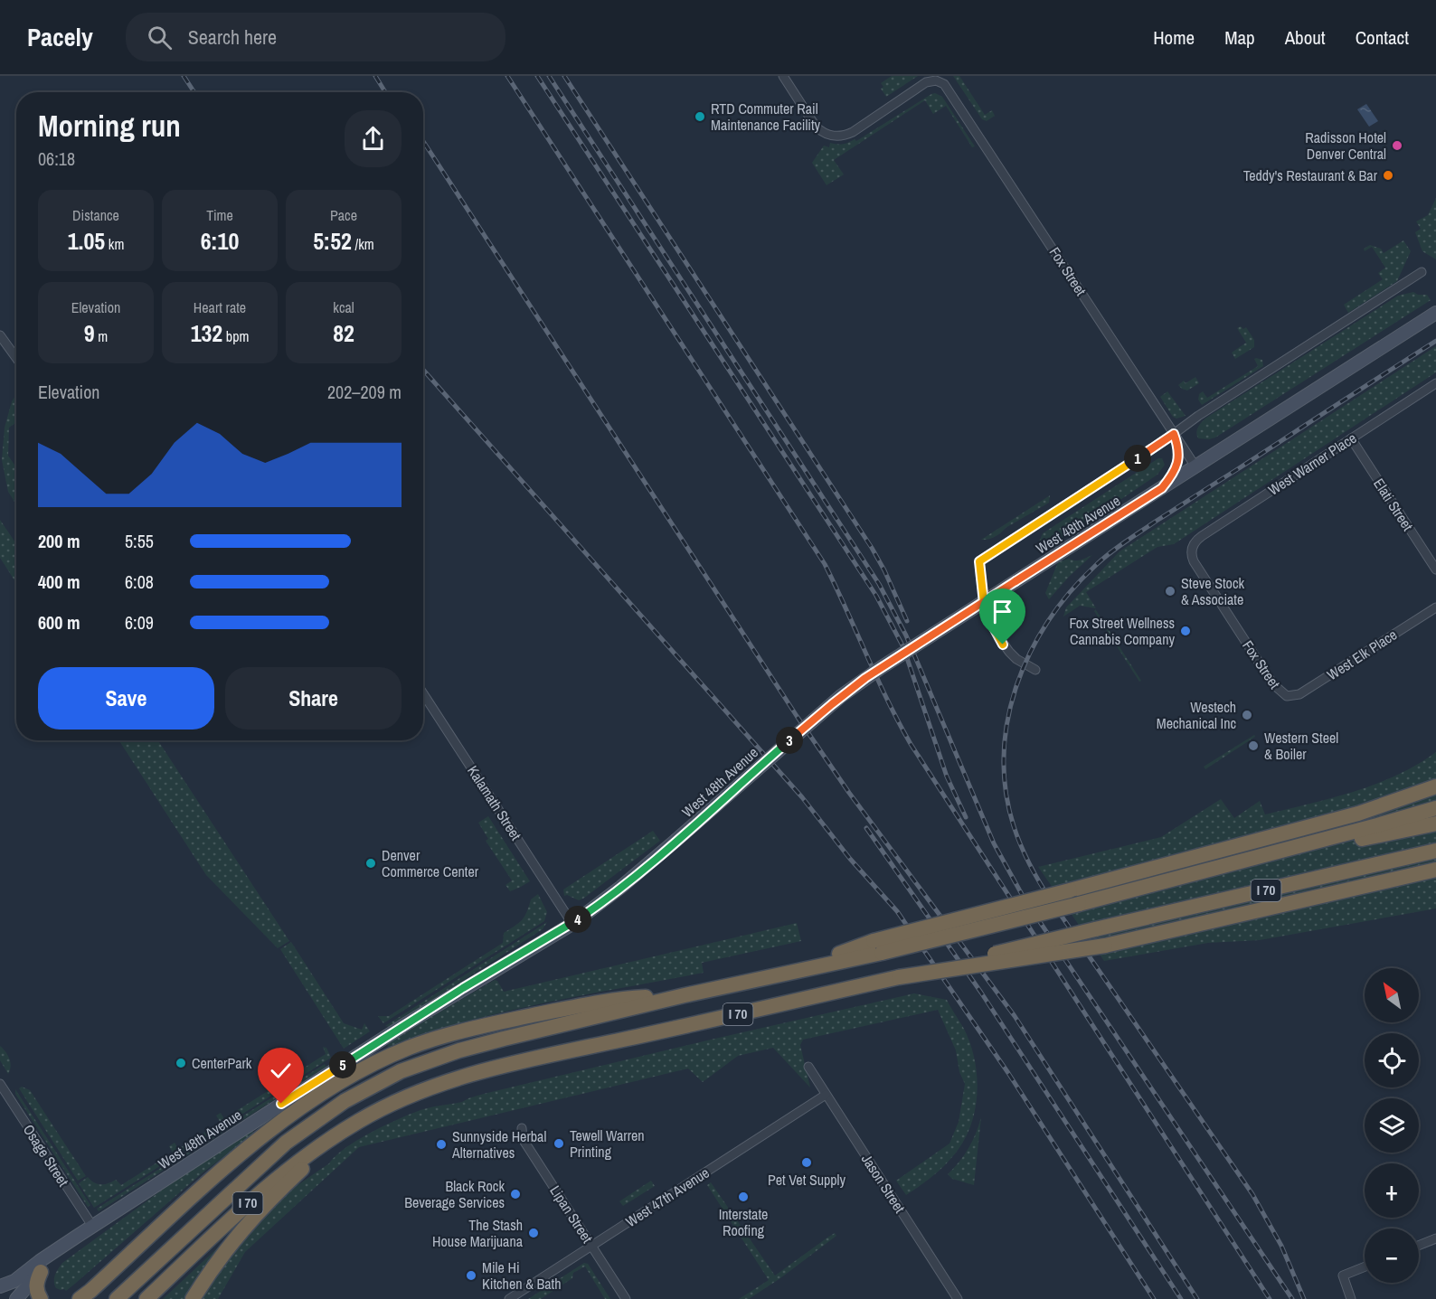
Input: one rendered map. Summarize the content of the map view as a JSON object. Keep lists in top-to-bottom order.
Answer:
{
  "streets": {
    "highway": ["I 70"],
    "street": [
      "Fox Street",
      "West Warner Place",
      "Elati Street",
      "West 48th Avenue",
      "West Elk Place",
      "Kalamath Street",
      "Osage Street",
      "Jason Street",
      "West 47th Avenue",
      "Lipan Street"
    ]
  },
  "crossings": [
    ["Fox Street", "West Warner Place"],
    ["Fox Street", "West 48th Avenue"],
    ["Fox Street", "West Elk Place"],
    ["West Warner Place", "Elati Street"],
    ["West 48th Avenue", "Kalamath Street"],
    ["West 48th Avenue", "Osage Street"],
    ["Jason Street", "West 47th Avenue"],
    ["West 47th Avenue", "Lipan Street"]
  ],
  "places": [
    "RTD Commuter Rail Maintenance Facility",
    "Radisson Hotel Denver Central",
    "Teddy's Restaurant & Bar",
    "Steve Stock & Associate",
    "Fox Street Wellness Cannabis Company",
    "Westech Mechanical Inc",
    "Western Steel & Boiler",
    "Denver Commerce Center",
    "CenterPark",
    "Tewell Warren Printing",
    "Sunnyside Herbal Alternatives",
    "Pet Vet Supply",
    "Black Rock Beverage Services",
    "Interstate Roofing",
    "The Stash House Marijuana",
    "Mile Hi Kitchen & Bath"
  ],
  "north": "top left",
  "page": {
    "header": "Pacely",
    "search": "Search here",
    "nav": [
      "Home",
      "Map",
      "About",
      "Contact"
    ],
    "heading": ["Morning run", "06:18"],
    "stats": [
      ["Distance", "1.05 km"],
      ["Time", "6:10"],
      ["Pace", "5:52 /km"],
      ["Elevation", "9 m"],
      ["Heart rate", "132 bpm"],
      ["kcal", "82"]
    ],
    "chart": ["Elevation", "202–209 m"],
    "pins": [
      "1",
      "3",
      "4",
      "5"
    ],
    "list": [
      {
        "name": "200 m",
        "note": "5:55"
      },
      {
        "name": "400 m",
        "note": "6:08"
      },
      {
        "name": "600 m",
        "note": "6:09"
      }
    ],
    "buttons": ["Save", "Share"],
    "map_buttons": ["+", "−"]
  }
}
